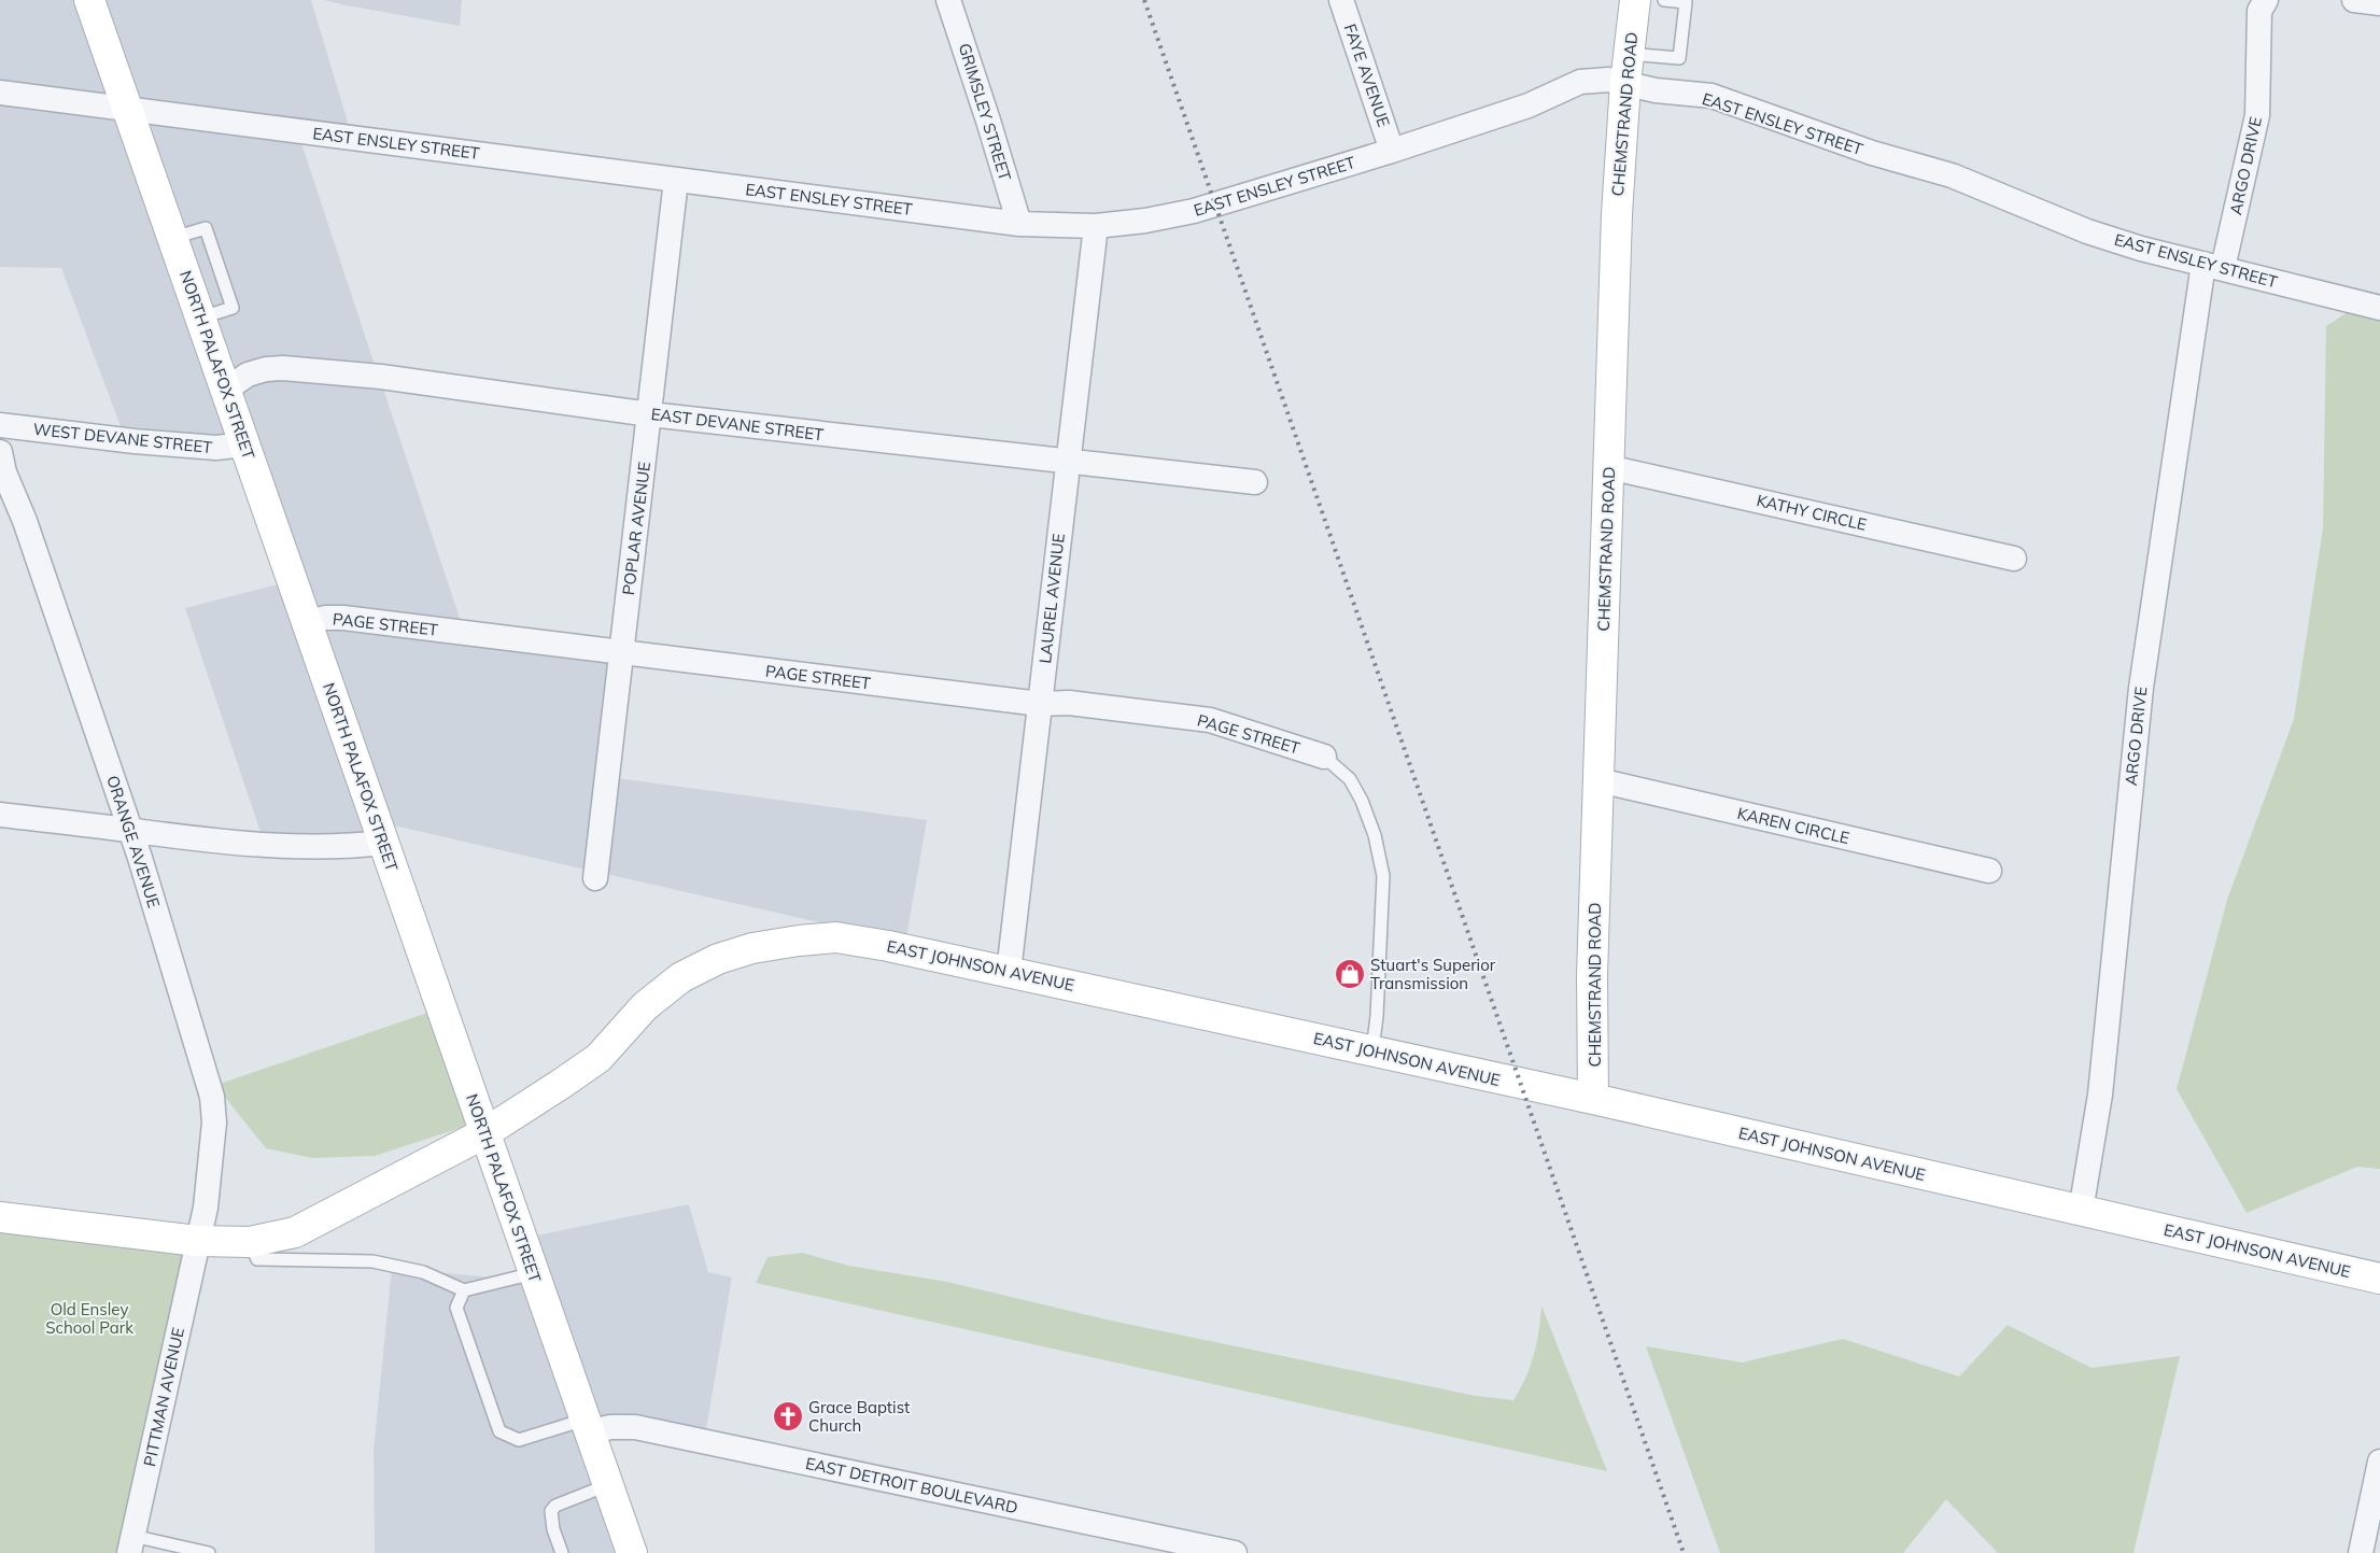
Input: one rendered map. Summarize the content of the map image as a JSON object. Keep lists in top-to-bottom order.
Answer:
{
  "streets": {
    "main road": ["CHEMSTRAND ROAD", "NORTH PALAFOX STREET", "EAST JOHNSON AVENUE"],
    "street": [
      "FAYE AVENUE",
      "GRIMSLEY STREET",
      "EAST ENSLEY STREET",
      "ARGO DRIVE",
      "EAST DEVANE STREET",
      "WEST DEVANE STREET",
      "KATHY CIRCLE",
      "POPLAR AVENUE",
      "LAUREL AVENUE",
      "PAGE STREET",
      "KAREN CIRCLE",
      "ORANGE AVENUE",
      "PITTMAN AVENUE",
      "EAST DETROIT BOULEVARD"
    ]
  },
  "crossings": [
    ["FAYE AVENUE", "EAST ENSLEY STREET"],
    ["GRIMSLEY STREET", "EAST ENSLEY STREET"],
    ["CHEMSTRAND ROAD", "EAST ENSLEY STREET"],
    ["CHEMSTRAND ROAD", "KATHY CIRCLE"],
    ["CHEMSTRAND ROAD", "KAREN CIRCLE"],
    ["CHEMSTRAND ROAD", "EAST JOHNSON AVENUE"],
    ["EAST ENSLEY STREET", "ARGO DRIVE"],
    ["EAST ENSLEY STREET", "NORTH PALAFOX STREET"],
    ["EAST ENSLEY STREET", "POPLAR AVENUE"],
    ["EAST ENSLEY STREET", "LAUREL AVENUE"],
    ["ARGO DRIVE", "EAST JOHNSON AVENUE"],
    ["NORTH PALAFOX STREET", "EAST DEVANE STREET"],
    ["NORTH PALAFOX STREET", "WEST DEVANE STREET"],
    ["NORTH PALAFOX STREET", "PAGE STREET"],
    ["NORTH PALAFOX STREET", "EAST JOHNSON AVENUE"],
    ["NORTH PALAFOX STREET", "EAST DETROIT BOULEVARD"],
    ["EAST DEVANE STREET", "POPLAR AVENUE"],
    ["EAST DEVANE STREET", "LAUREL AVENUE"],
    ["POPLAR AVENUE", "PAGE STREET"],
    ["LAUREL AVENUE", "PAGE STREET"],
    ["LAUREL AVENUE", "EAST JOHNSON AVENUE"],
    ["ORANGE AVENUE", "EAST JOHNSON AVENUE"],
    ["ORANGE AVENUE", "PITTMAN AVENUE"],
    ["EAST JOHNSON AVENUE", "PITTMAN AVENUE"]
  ],
  "parks": ["Old Ensley School Park"],
  "places": {
    "shop": ["Stuart's Superior Transmission"],
    "church": ["Grace Baptist Church"]
  }
}
